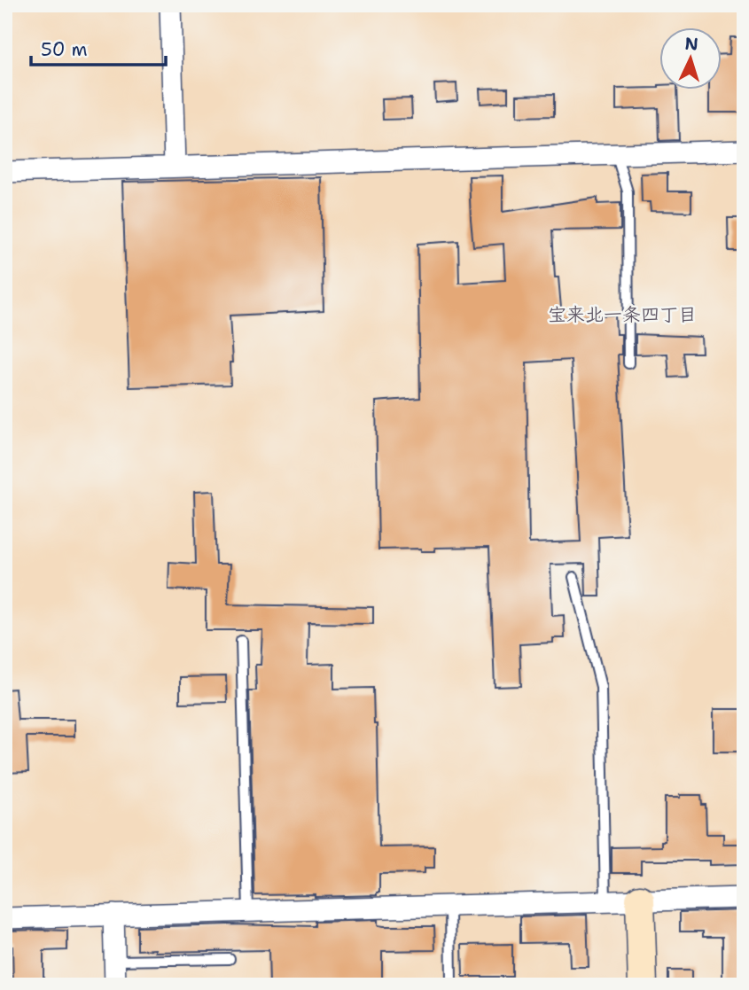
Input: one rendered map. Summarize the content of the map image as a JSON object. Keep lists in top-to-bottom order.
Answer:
{
  "districts": ["宝来北一条四丁目"],
  "scale_bar": "50 m",
  "north": "top"
}
